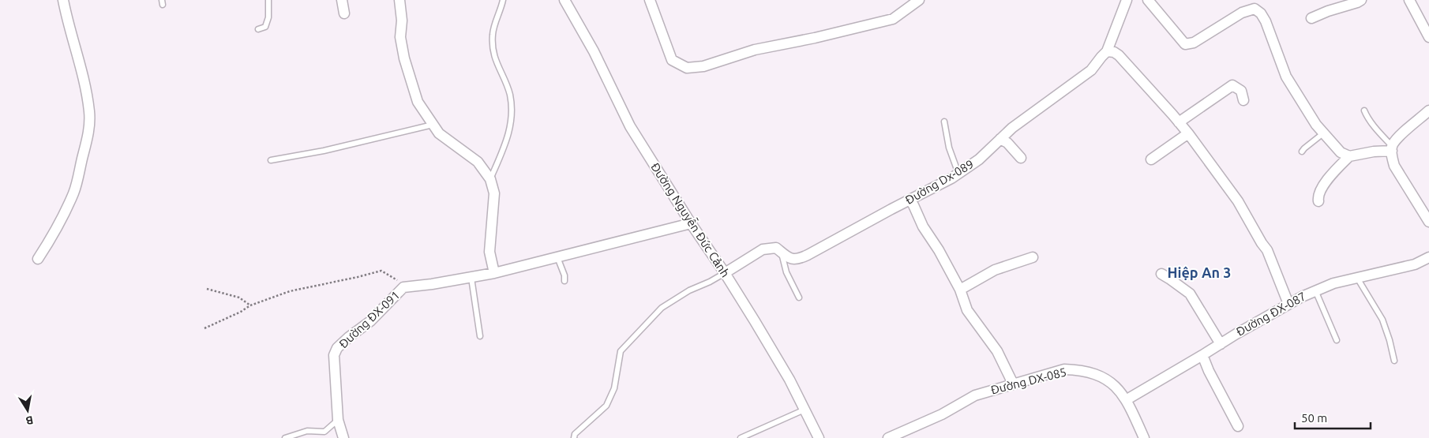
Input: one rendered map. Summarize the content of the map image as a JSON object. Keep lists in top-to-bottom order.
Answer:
{
  "streets": {
    "street": [
      "Đường Dx-089",
      "Đường Nguyễn Đức Cảnh",
      "Đường ĐX-087",
      "Đường ĐX-091",
      "Đường DX-085"
    ]
  },
  "crossings": [
    ["Đường Dx-089", "Đường Nguyễn Đức Cảnh"],
    ["Đường Nguyễn Đức Cảnh", "Đường ĐX-091"],
    ["Đường ĐX-087", "Đường DX-085"]
  ],
  "districts": ["Hiệp An 3"],
  "scale_bar": "50 m",
  "north": "bottom"
}
